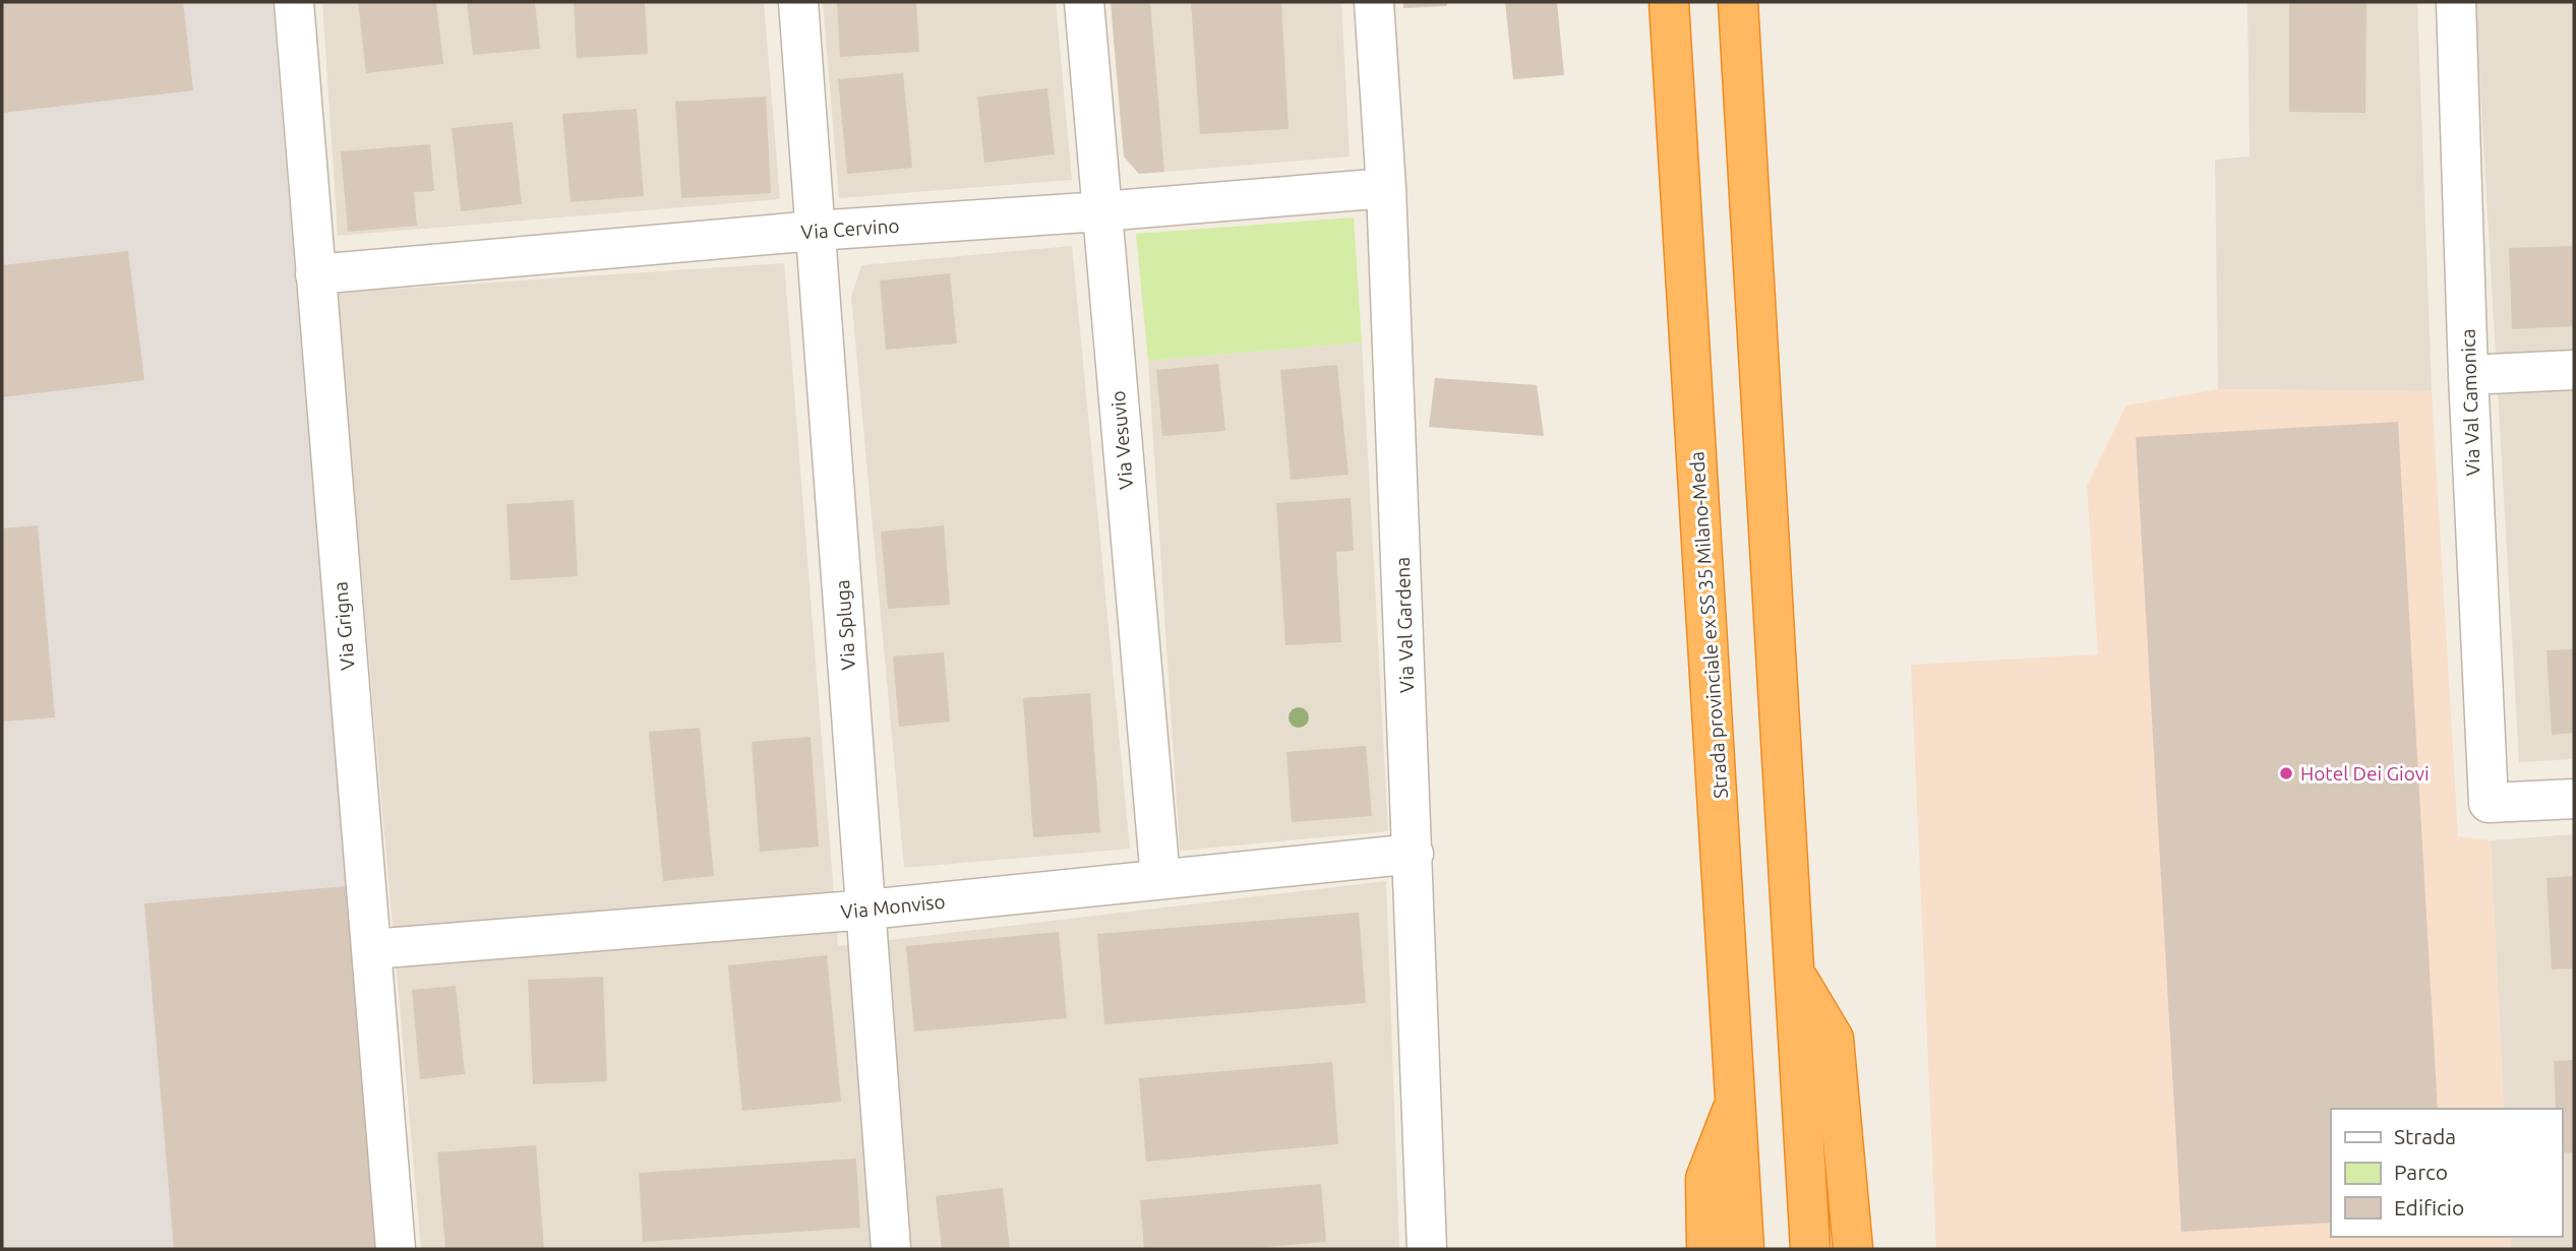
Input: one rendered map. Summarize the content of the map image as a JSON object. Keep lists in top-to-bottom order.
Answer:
{
  "streets": {
    "highway": ["Strada provinciale ex SS 35 Milano-Meda"],
    "street": [
      "Via Cervino",
      "Via Val Camonica",
      "Via Vesuvio",
      "Via Spluga",
      "Via Val Gardena",
      "Via Grigna",
      "Via Monviso"
    ]
  },
  "crossings": [
    ["Via Cervino", "Via Vesuvio"],
    ["Via Cervino", "Via Spluga"],
    ["Via Cervino", "Via Val Gardena"],
    ["Via Cervino", "Via Grigna"],
    ["Via Vesuvio", "Via Monviso"],
    ["Via Spluga", "Via Monviso"],
    ["Via Val Gardena", "Via Monviso"],
    ["Via Grigna", "Via Monviso"]
  ],
  "places": ["Hotel Dei Giovi"],
  "legend": ["Strada", "Parco", "Edificio"]
}
